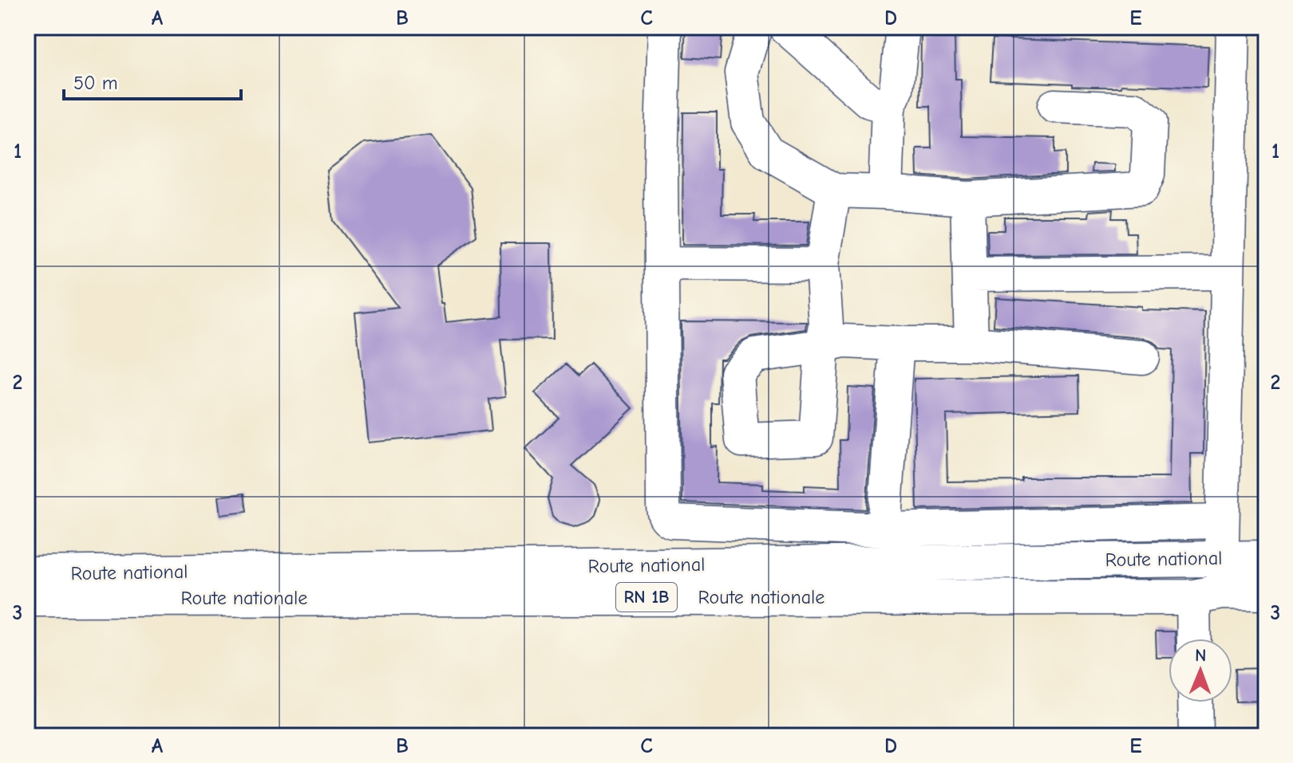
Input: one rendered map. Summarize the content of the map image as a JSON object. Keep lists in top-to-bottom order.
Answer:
{
  "streets": {
    "main road": ["Route national", "RN 1B", "Route nationale"]
  },
  "crossings": [
    ["Route national", "Route nationale"]
  ],
  "scale_bar": "50 m",
  "north": "top",
  "grid": {
    "columns": [
      "A",
      "B",
      "C",
      "D",
      "E"
    ],
    "rows": ["1", "2", "3"]
  }
}
